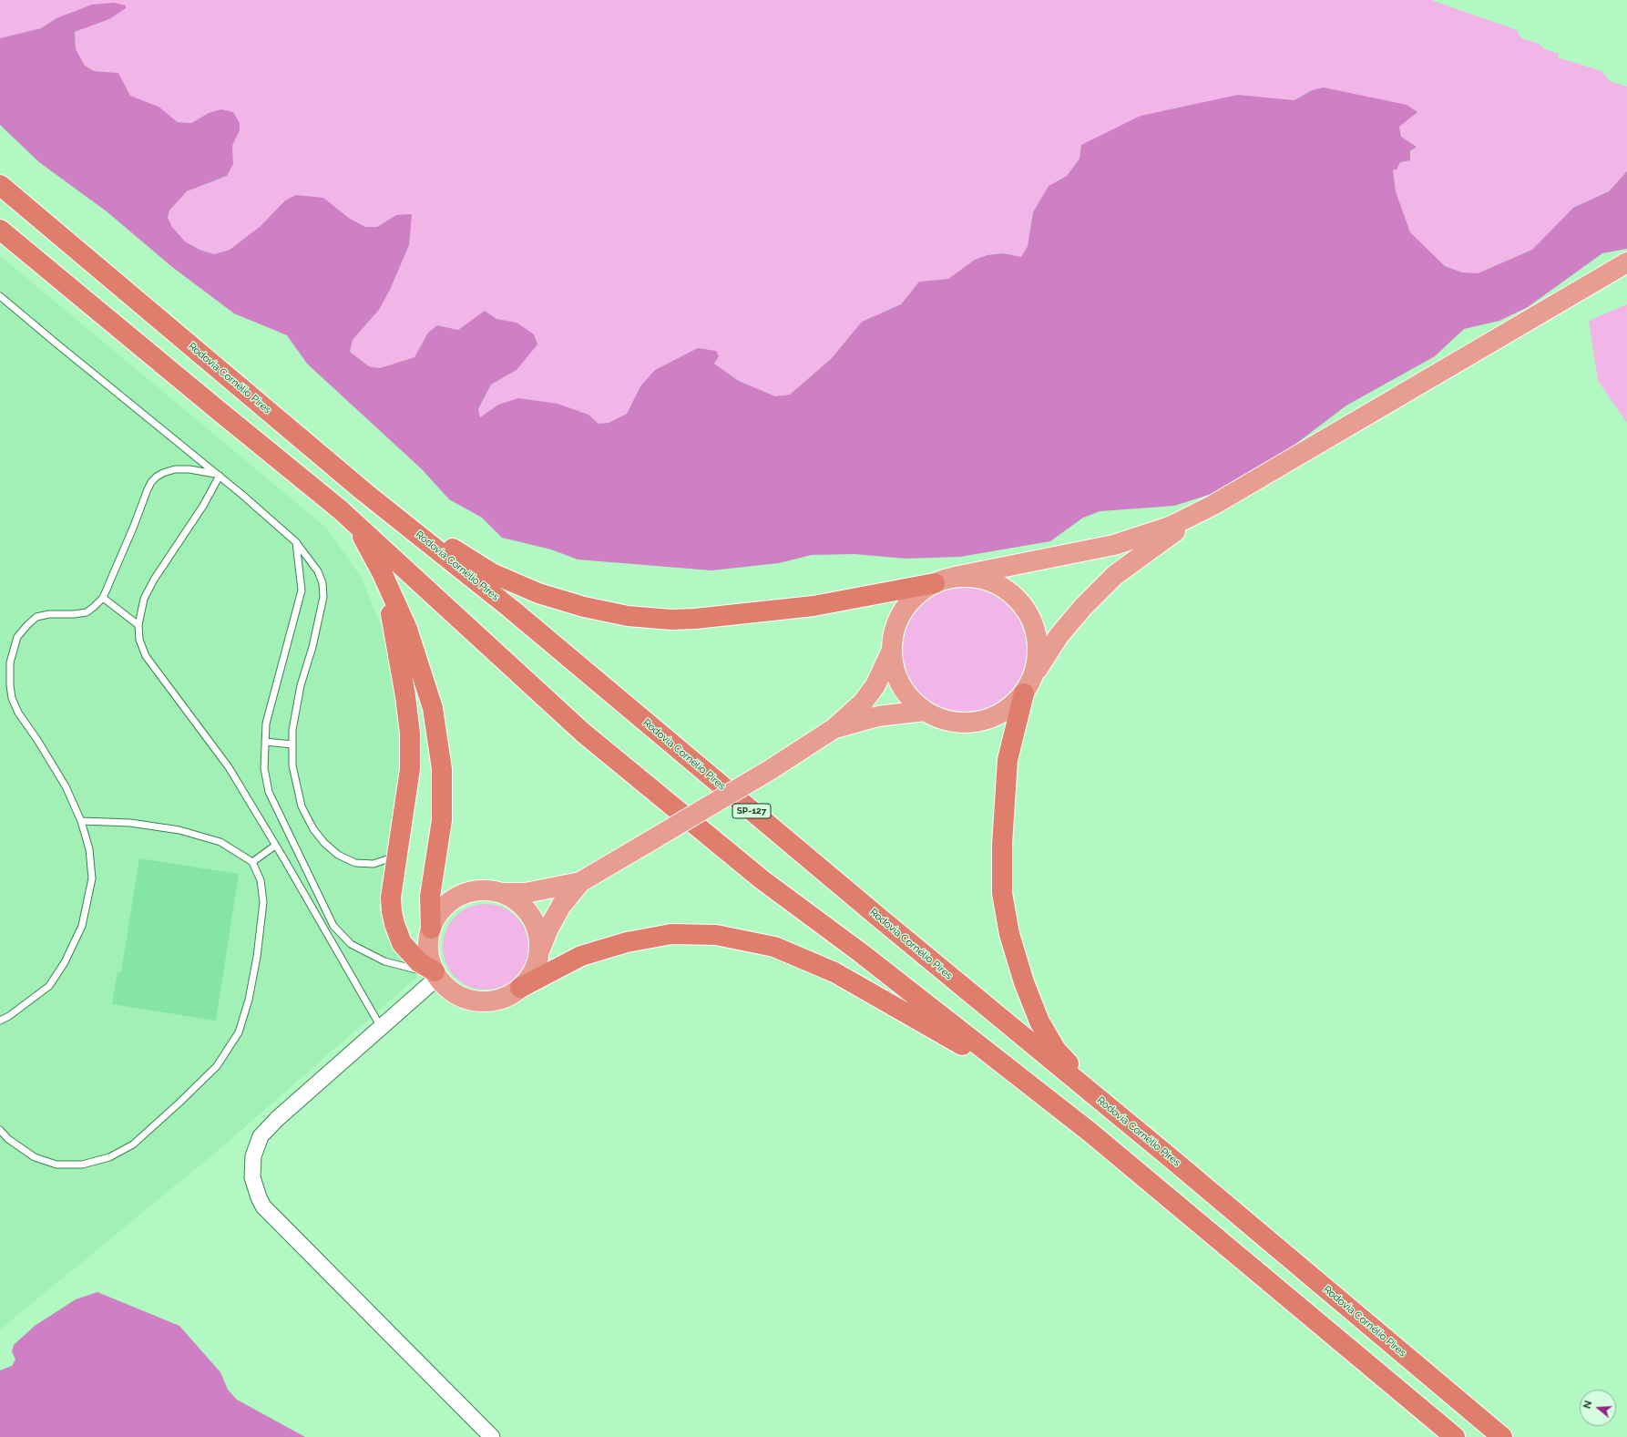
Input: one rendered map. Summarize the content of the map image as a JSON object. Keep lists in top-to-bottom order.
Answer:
{
  "streets": {
    "highway": ["Rodovia Cornélio Pires", "SP-127"]
  },
  "north": "left"
}
